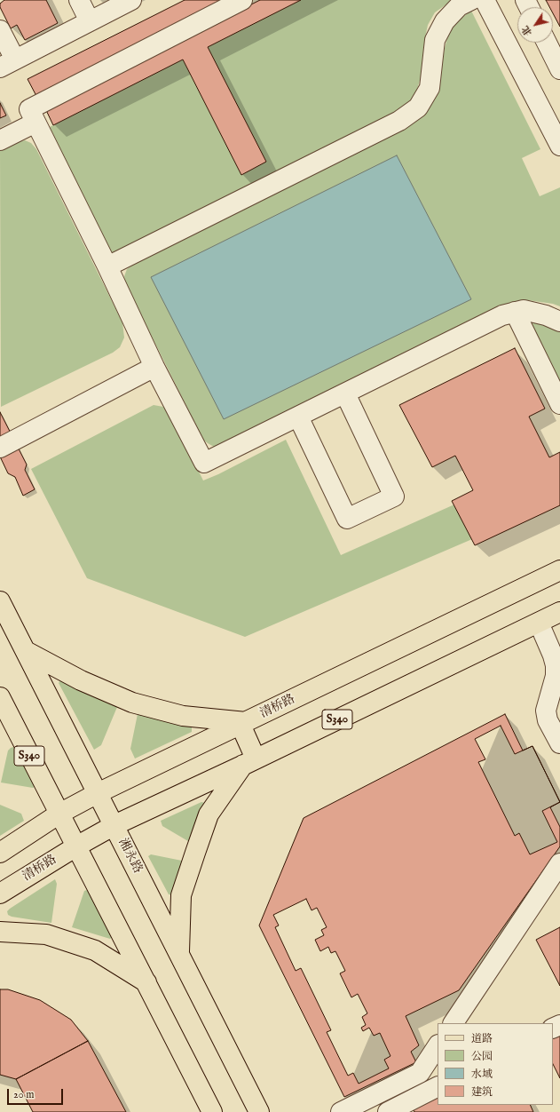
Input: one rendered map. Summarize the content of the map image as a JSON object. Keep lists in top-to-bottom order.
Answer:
{
  "streets": {
    "main road": ["清桥路", "S340", "湘永路"]
  },
  "crossings": [
    ["清桥路", "S340"],
    ["清桥路", "湘永路"]
  ],
  "legend": [
    "道路",
    "公园",
    "水域",
    "建筑"
  ],
  "scale_bar": "20 m",
  "north": "bottom left"
}
